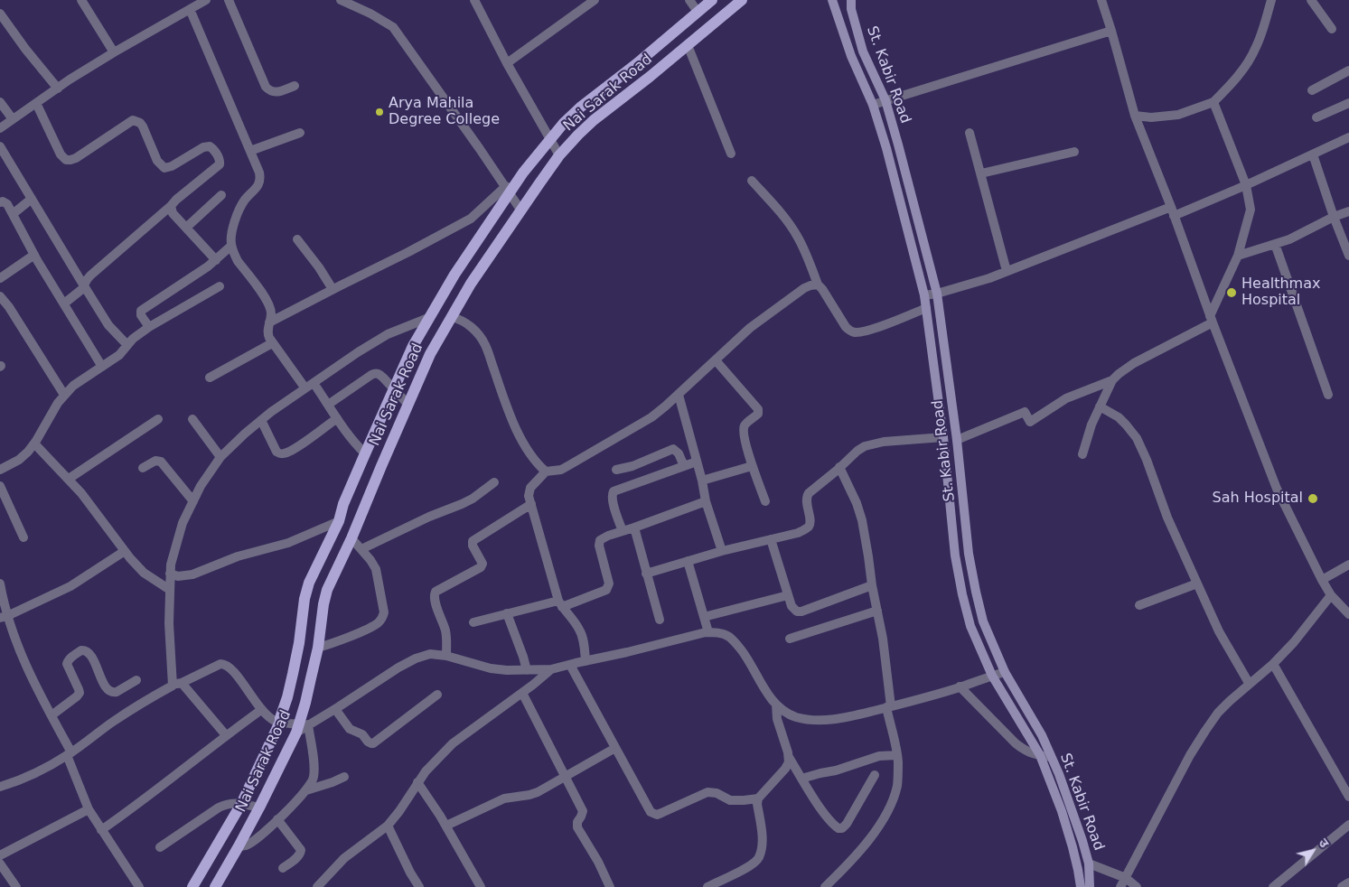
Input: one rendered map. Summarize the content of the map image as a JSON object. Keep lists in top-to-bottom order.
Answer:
{
  "streets": {
    "main road": ["St. Kabir Road", "Nai Sarak Road"]
  },
  "places": ["Arya Mahila Degree College", "Healthmax Hospital", "Sah Hospital"],
  "north": "top right"
}
